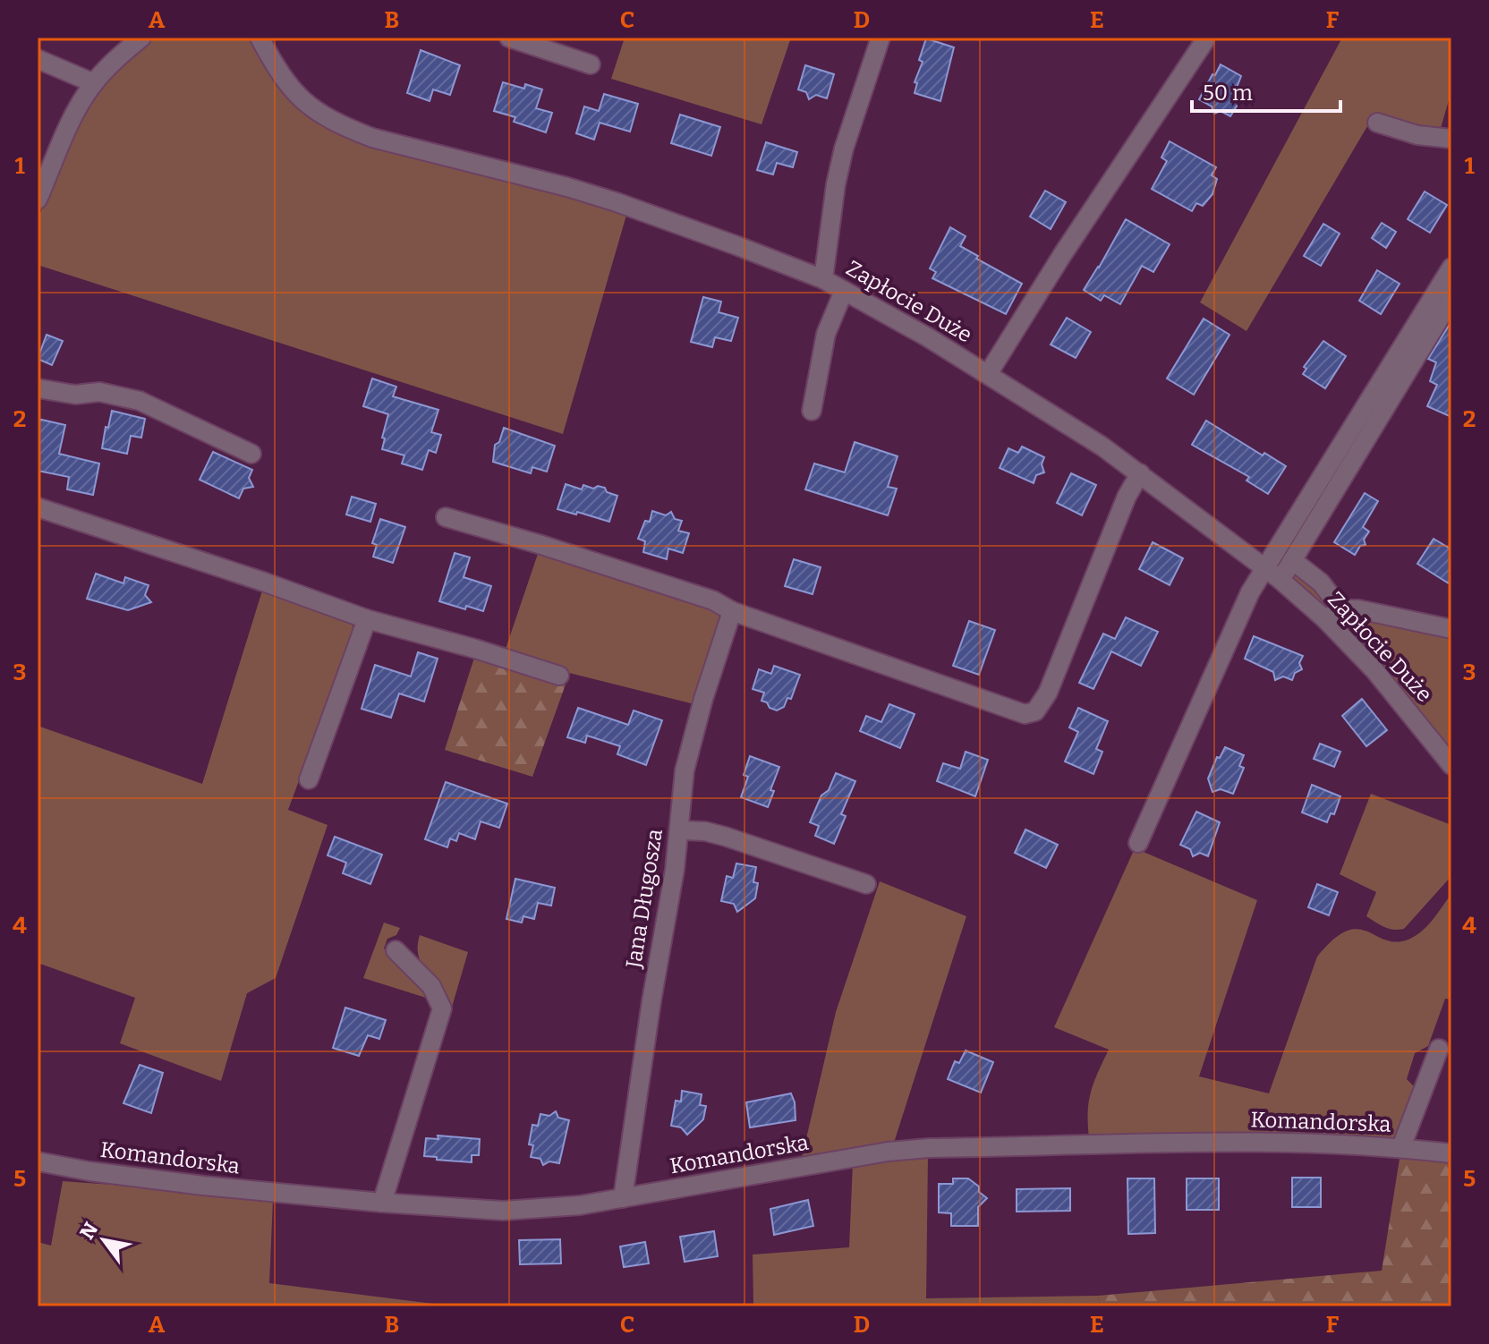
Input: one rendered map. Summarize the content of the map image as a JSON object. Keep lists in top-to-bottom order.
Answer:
{
  "streets": {
    "street": ["Zapłocie Duże", "Jana Długosza", "Komandorska"]
  },
  "crossings": [
    ["Jana Długosza", "Komandorska"]
  ],
  "scale_bar": "50 m",
  "north": "top left",
  "grid": {
    "columns": [
      "A",
      "B",
      "C",
      "D",
      "E",
      "F"
    ],
    "rows": [
      "1",
      "2",
      "3",
      "4",
      "5"
    ]
  }
}
